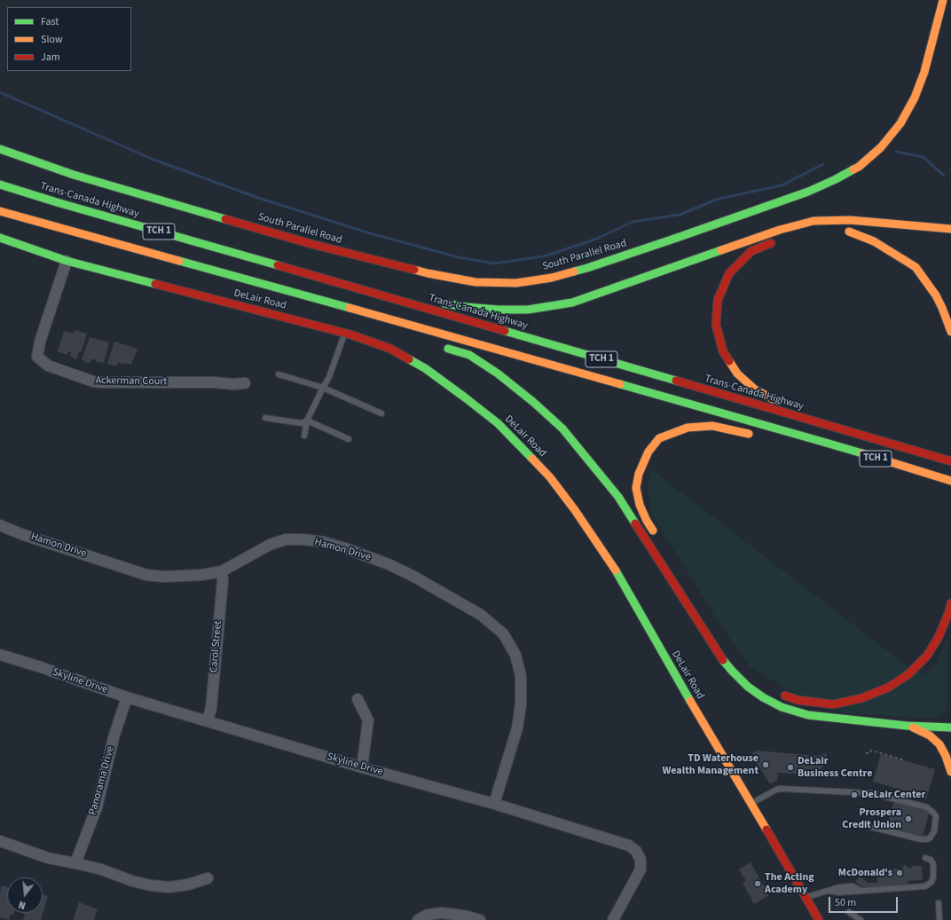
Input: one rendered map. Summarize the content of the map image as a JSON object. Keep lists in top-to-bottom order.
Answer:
{
  "streets": {
    "main road": [
      "Trans-Canada Highway",
      "South Parallel Road",
      "TCH 1",
      "DeLair Road"
    ],
    "street": [
      "Ackerman Court",
      "Hamon Drive",
      "Carol Street",
      "Skyline Drive",
      "Panorama Drive"
    ]
  },
  "crossings": [
    ["DeLair Road", "Ackerman Court"],
    ["Hamon Drive", "Carol Street"],
    ["Hamon Drive", "Skyline Drive"],
    ["Carol Street", "Skyline Drive"],
    ["Skyline Drive", "Panorama Drive"]
  ],
  "places": [
    "TD Waterhouse Wealth Management",
    "DeLair Business Centre",
    "DeLair Center",
    "Prospera Credit Union",
    "McDonald's",
    "The Acting Academy"
  ],
  "legend": ["Fast", "Slow", "Jam"],
  "scale_bar": "50 m",
  "north": "bottom"
}
